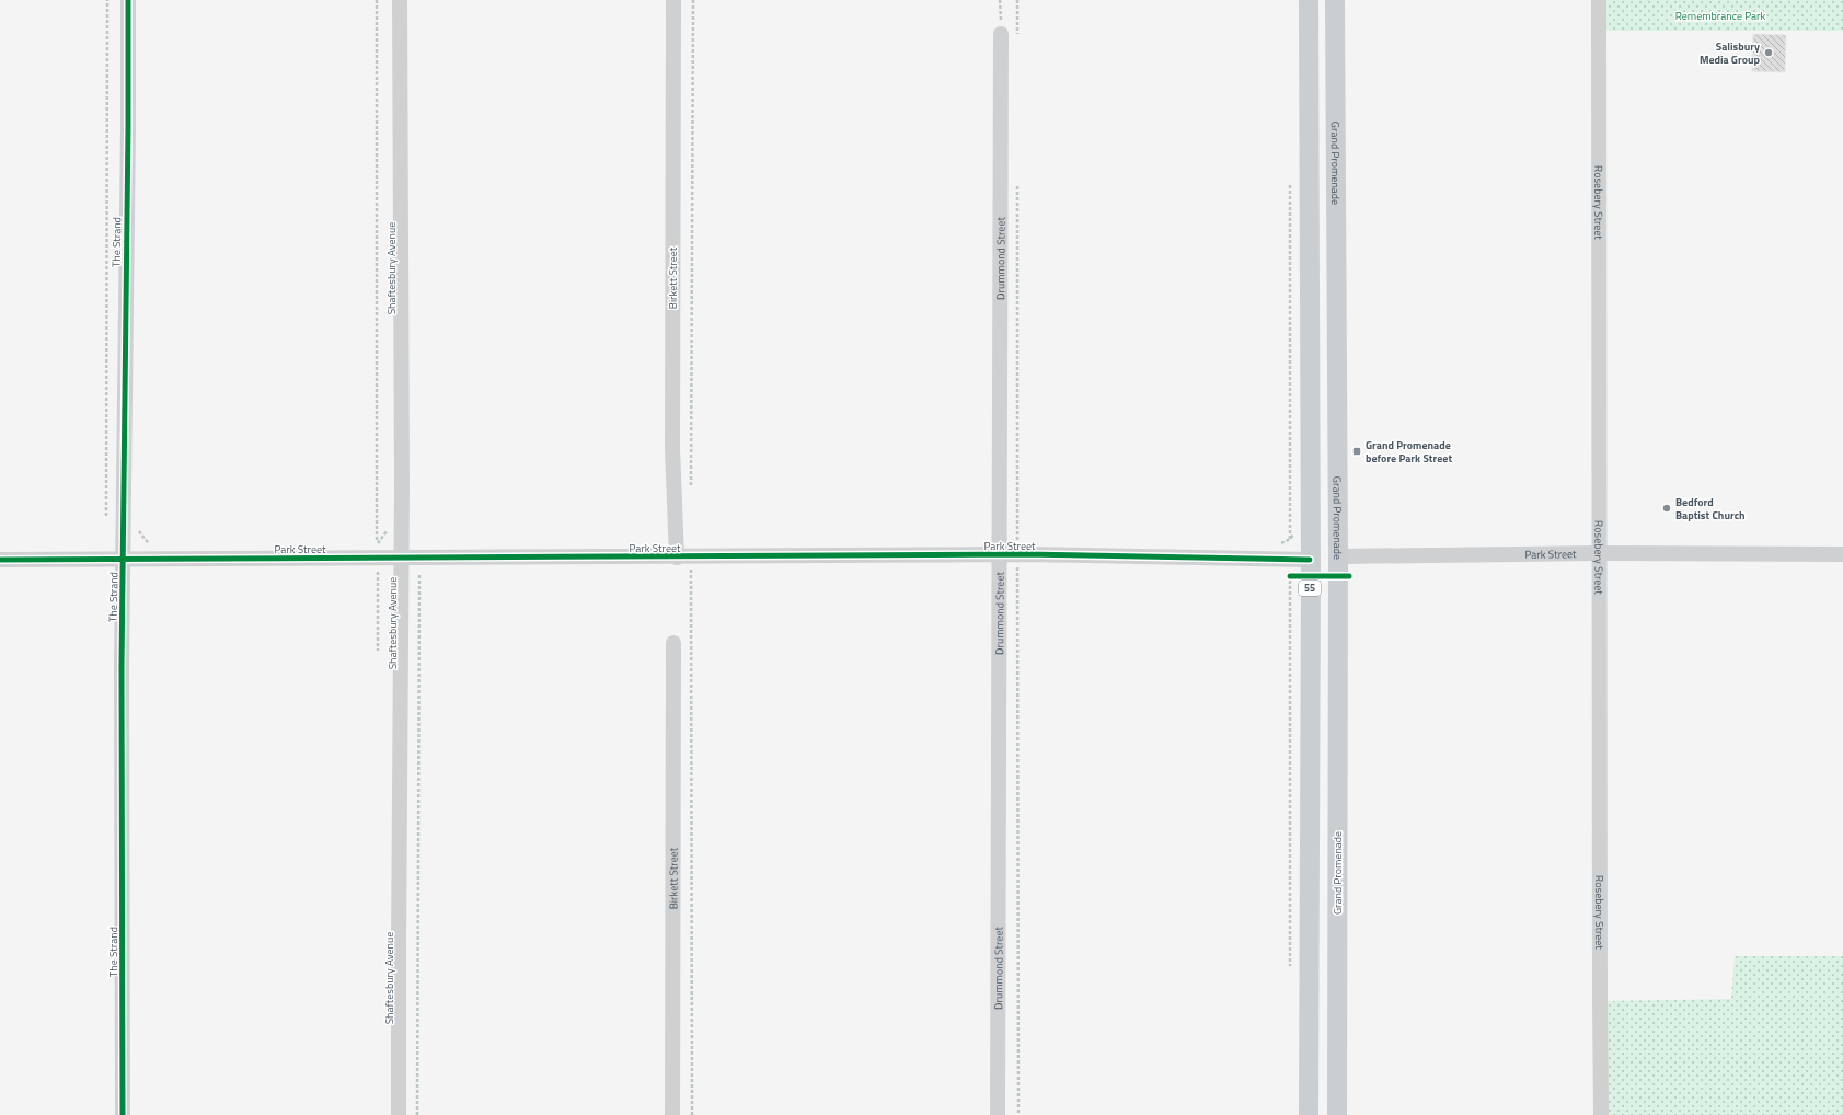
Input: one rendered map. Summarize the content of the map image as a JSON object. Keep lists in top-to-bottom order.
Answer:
{
  "streets": {
    "main road": ["Grand Promenade", "55"],
    "street": [
      "Rosebery Street",
      "The Strand",
      "Drummond Street",
      "Shaftesbury Avenue",
      "Birkett Street",
      "Park Street"
    ]
  },
  "crossings": [
    ["Grand Promenade", "Park Street"],
    ["Rosebery Street", "Park Street"],
    ["The Strand", "Park Street"],
    ["Drummond Street", "Park Street"],
    ["Shaftesbury Avenue", "Park Street"],
    ["Birkett Street", "Park Street"],
    ["Park Street", "55"]
  ],
  "parks": ["Remembrance Park"],
  "places": {
    "other": ["Salisbury Media Group", "Bedford Baptist Church"],
    "transit": ["Grand Promenade before Park Street"]
  }
}
